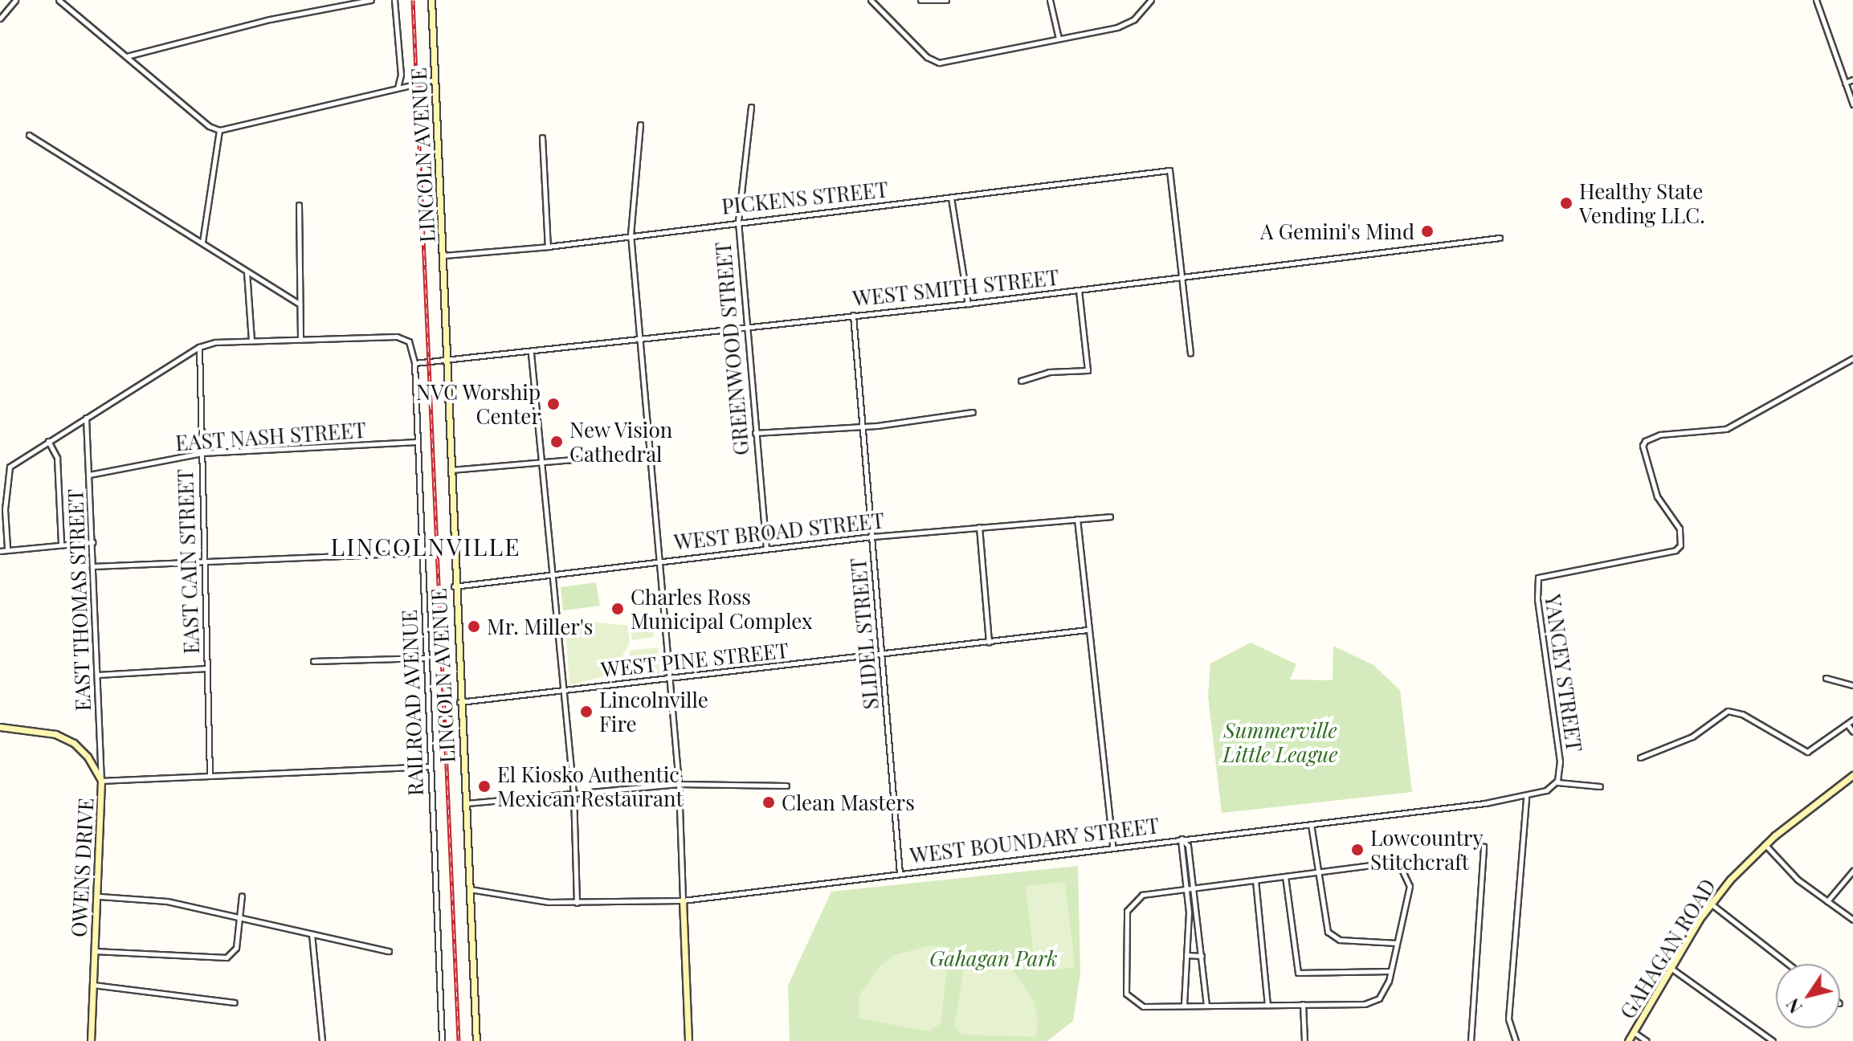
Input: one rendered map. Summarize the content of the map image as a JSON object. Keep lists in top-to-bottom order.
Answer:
{
  "streets": {
    "street": [
      "LINCOLN AVENUE",
      "PICKENS STREET",
      "WEST SMITH STREET",
      "GREENWOOD STREET",
      "EAST NASH STREET",
      "WEST BROAD STREET",
      "EAST CAIN STREET",
      "EAST THOMAS STREET",
      "SLIDEL STREET",
      "WEST PINE STREET",
      "YANCEY STREET",
      "RAILROAD AVENUE",
      "WEST BOUNDARY STREET",
      "OWENS DRIVE",
      "GAHAGAN ROAD"
    ]
  },
  "crossings": [
    ["LINCOLN AVENUE", "PICKENS STREET"],
    ["LINCOLN AVENUE", "WEST SMITH STREET"],
    ["LINCOLN AVENUE", "WEST BROAD STREET"],
    ["LINCOLN AVENUE", "WEST PINE STREET"],
    ["LINCOLN AVENUE", "WEST BOUNDARY STREET"],
    ["PICKENS STREET", "WEST SMITH STREET"],
    ["PICKENS STREET", "GREENWOOD STREET"],
    ["WEST SMITH STREET", "GREENWOOD STREET"],
    ["WEST SMITH STREET", "SLIDEL STREET"],
    ["WEST SMITH STREET", "RAILROAD AVENUE"],
    ["GREENWOOD STREET", "WEST BROAD STREET"],
    ["EAST NASH STREET", "EAST CAIN STREET"],
    ["EAST NASH STREET", "EAST THOMAS STREET"],
    ["EAST NASH STREET", "RAILROAD AVENUE"],
    ["WEST BROAD STREET", "SLIDEL STREET"],
    ["EAST THOMAS STREET", "OWENS DRIVE"],
    ["SLIDEL STREET", "WEST PINE STREET"],
    ["SLIDEL STREET", "WEST BOUNDARY STREET"],
    ["YANCEY STREET", "WEST BOUNDARY STREET"]
  ],
  "districts": ["LINCOLNVILLE"],
  "parks": ["Summerville Little League", "Gahagan Park"],
  "places": [
    "Healthy State Vending LLC.",
    "A Gemini's Mind",
    "NVC Worship Center",
    "New Vision Cathedral",
    "Charles Ross Municipal Complex",
    "Mr. Miller's",
    "Lincolnville Fire",
    "El Kiosko Authentic Mexican Restaurant",
    "Clean Masters",
    "Lowcountry Stitchcraft"
  ],
  "north": "bottom left"
}
